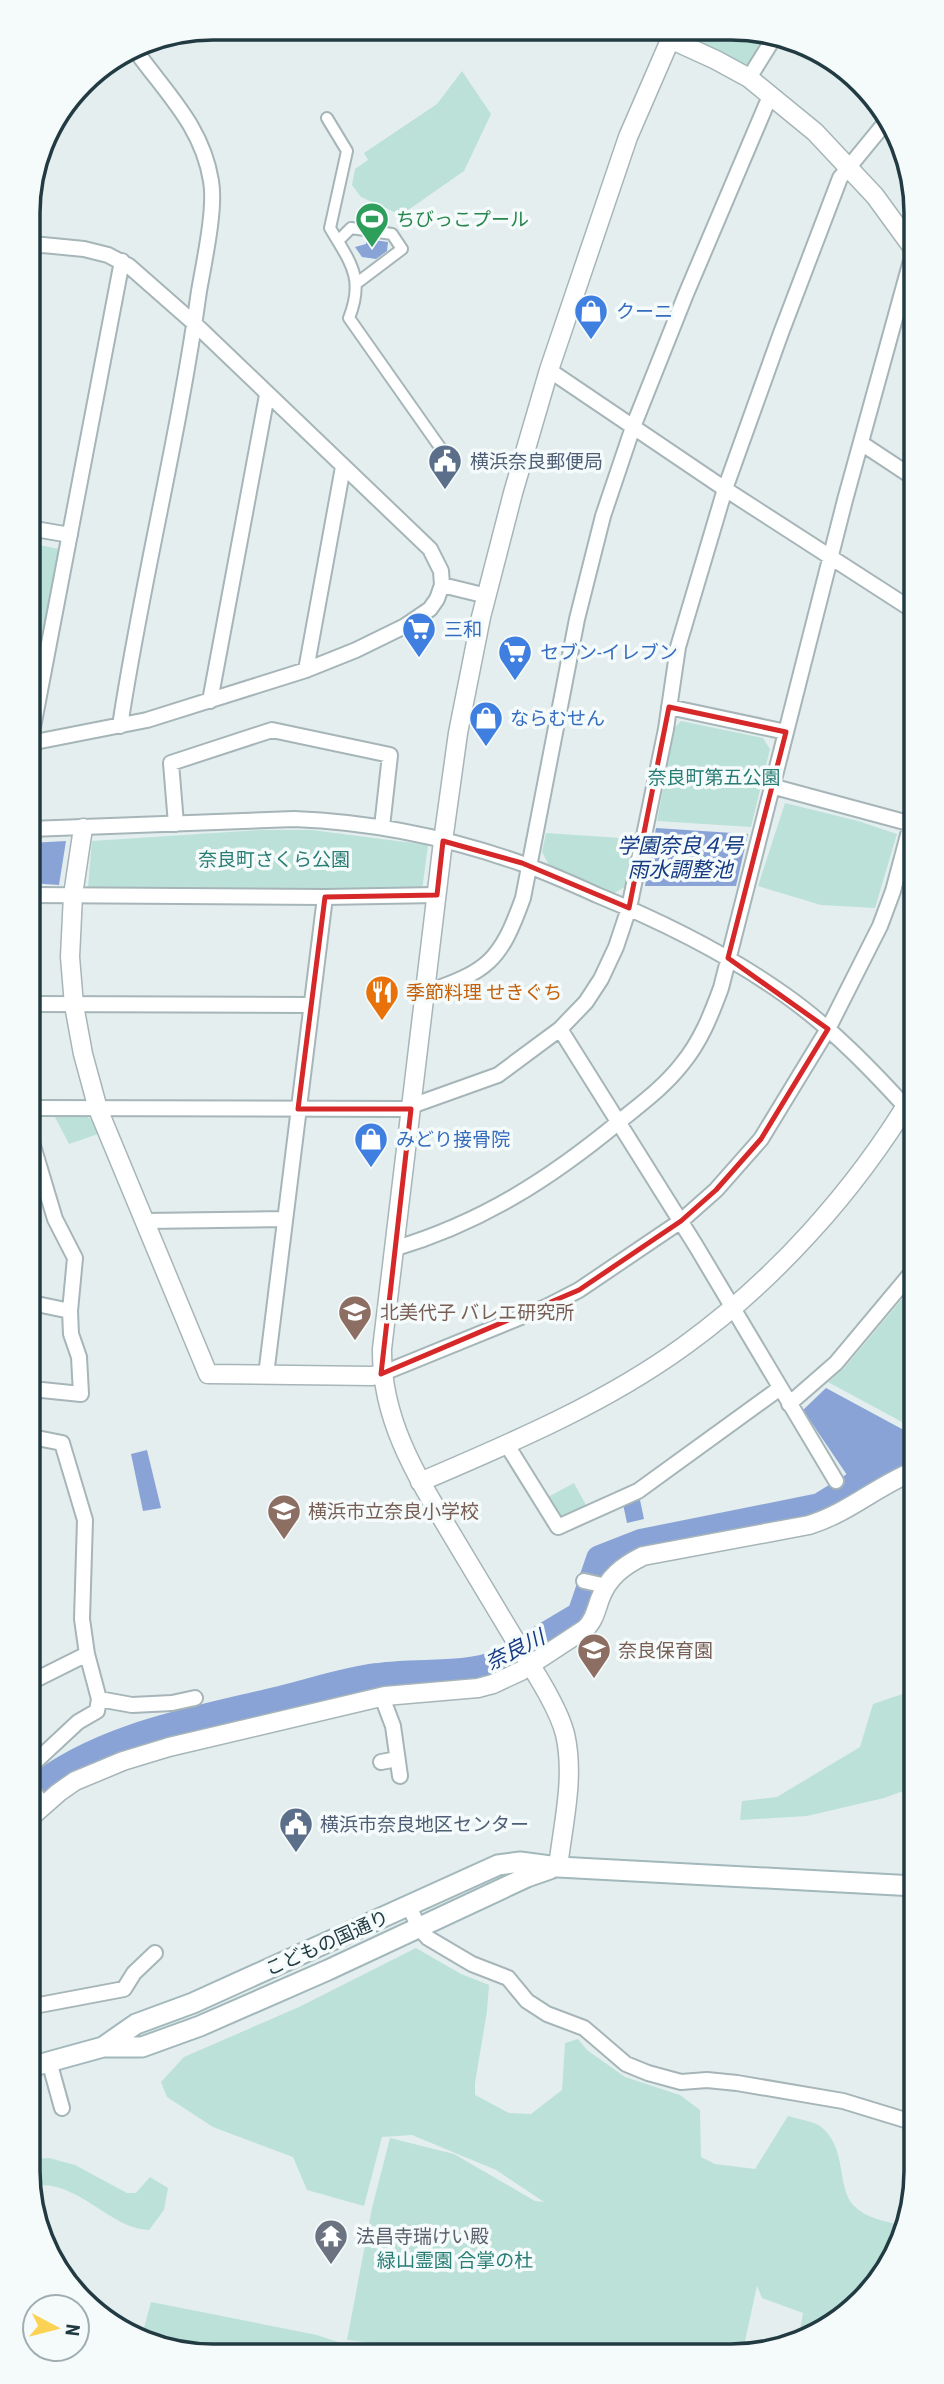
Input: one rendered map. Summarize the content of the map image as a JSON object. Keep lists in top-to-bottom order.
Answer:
{
  "streets": {
    "main road": ["こどもの国通り"]
  },
  "water": ["学園奈良４号 雨水調整池", "奈良川"],
  "parks": ["奈良町第五公園", "奈良町さくら公園", "緑山霊園 合掌の杜"],
  "places": {
    "sports": ["ちびっこプール"],
    "shop": ["クーニ", "ならむせん", "みどり接骨院"],
    "public building": ["横浜奈良郵便局", "横浜市奈良地区センター"],
    "supermarket": ["三和", "セブン-イレブン"],
    "restaurant": ["季節料理 せきぐち"],
    "school or university": ["北美代子 バレエ研究所", "横浜市立奈良小学校", "奈良保育園"],
    "temple": ["法昌寺瑞けい殿"]
  },
  "north": "right"
}
